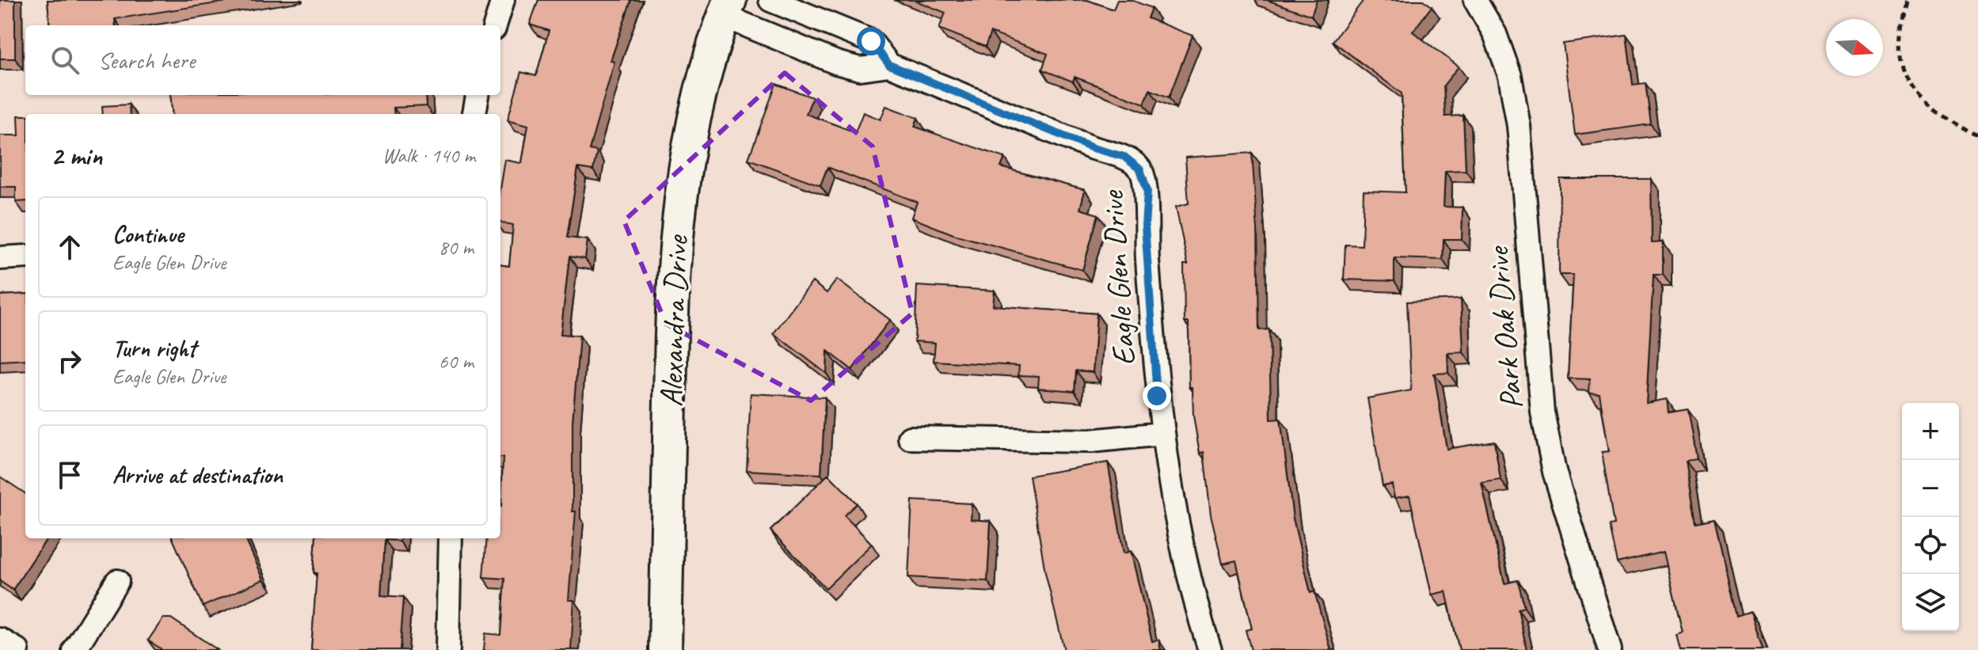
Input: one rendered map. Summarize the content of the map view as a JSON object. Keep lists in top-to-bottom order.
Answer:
{
  "streets": {
    "street": ["Eagle Glen Drive", "Alexandra Drive", "Park Oak Drive"]
  },
  "crossings": [
    ["Eagle Glen Drive", "Alexandra Drive"]
  ],
  "north": "right",
  "page": {
    "search": "Search here",
    "heading": ["2 min", "Walk · 140 m"],
    "list": [
      ["Continue", "Eagle Glen Drive", "80 m"],
      ["Turn right", "Eagle Glen Drive", "60 m"],
      "Arrive at destination"
    ],
    "map_buttons": ["+", "−"]
  }
}
